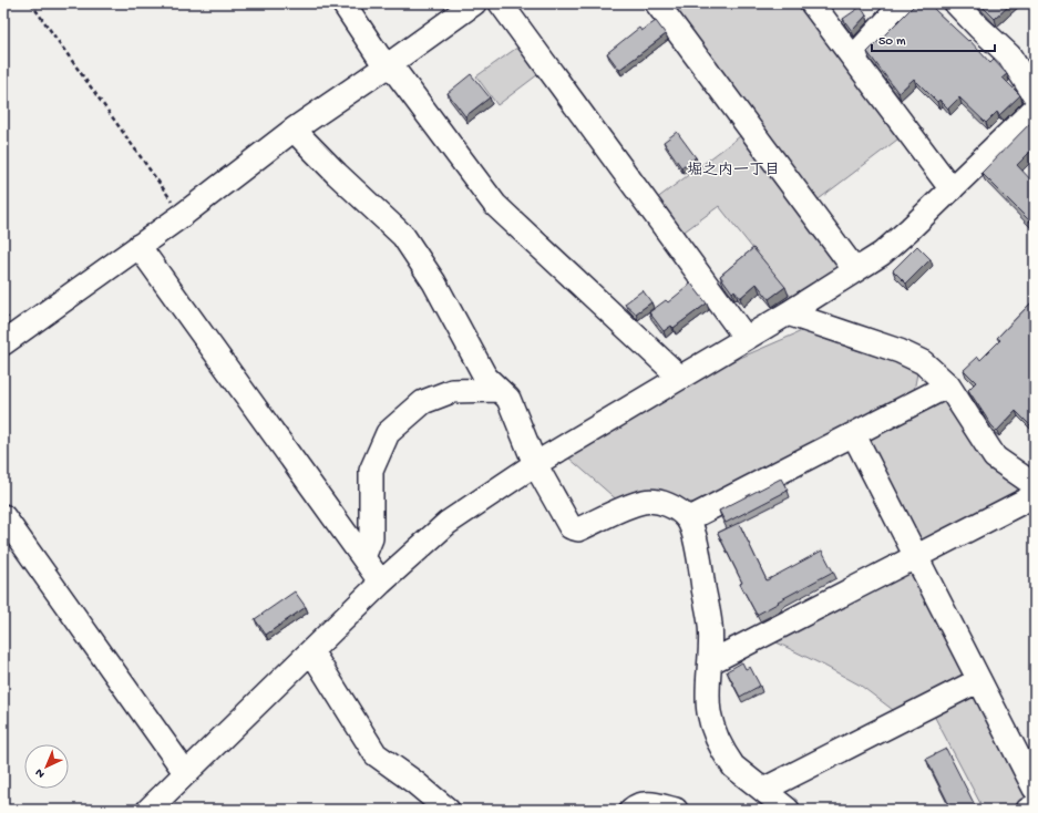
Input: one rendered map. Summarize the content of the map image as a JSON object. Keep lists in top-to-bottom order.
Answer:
{
  "districts": ["堀之内一丁目"],
  "scale_bar": "50 m",
  "north": "bottom left"
}
